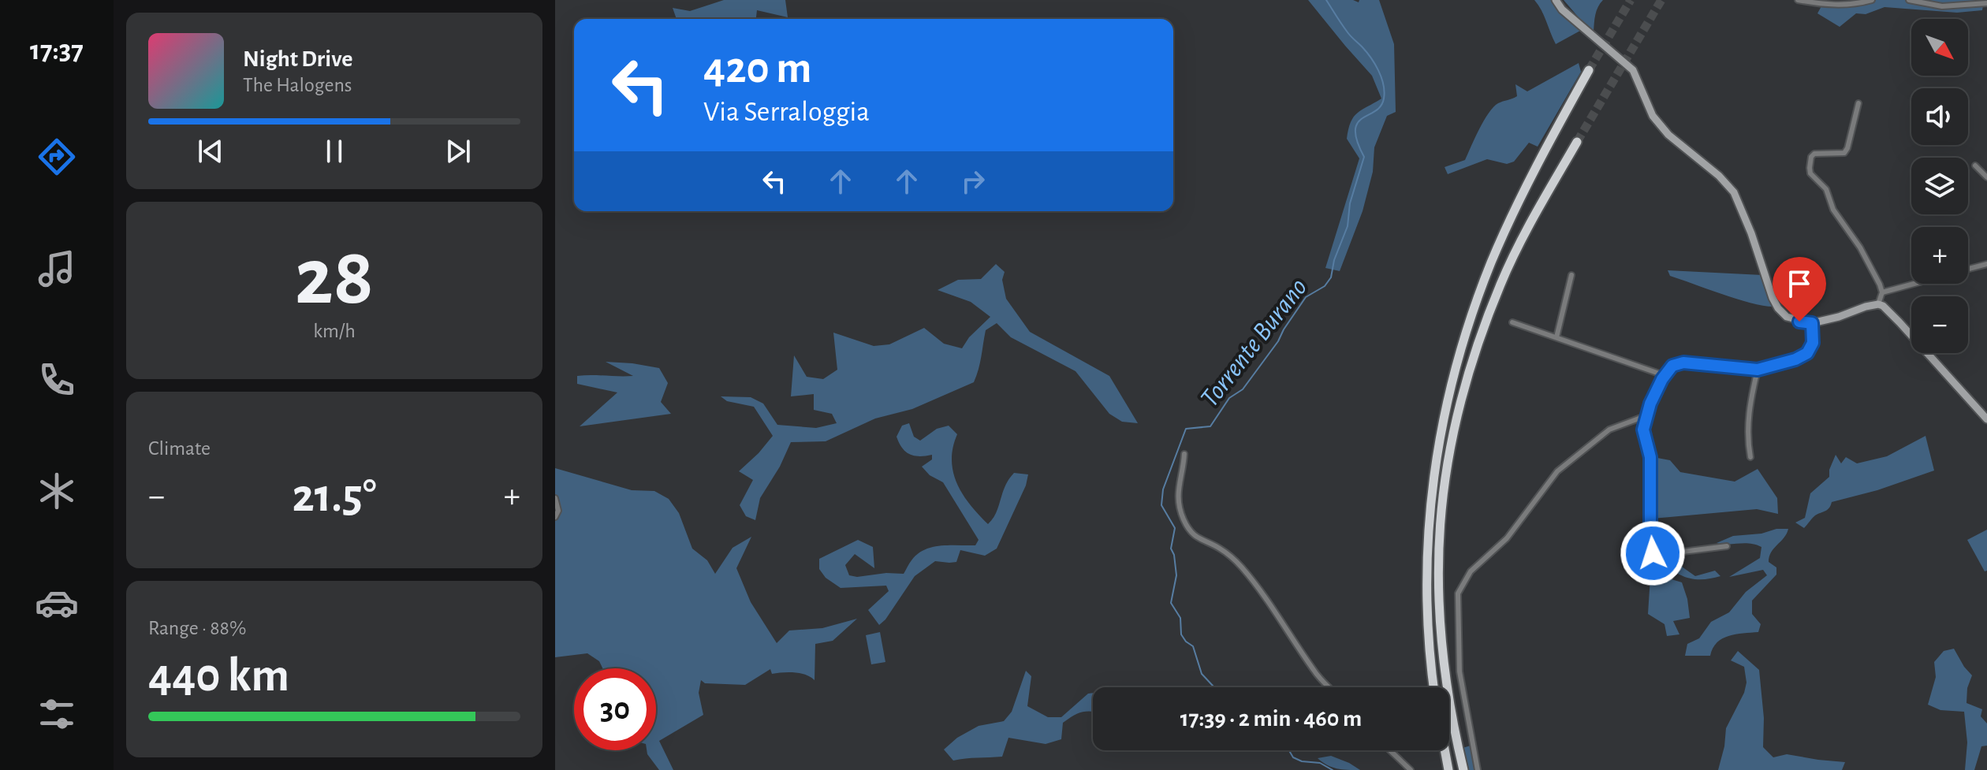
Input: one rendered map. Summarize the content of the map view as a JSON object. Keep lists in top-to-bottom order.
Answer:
{
  "water": ["Torrente Burano"],
  "north": "bottom right",
  "page": {
    "tabs": "17:37",
    "map_buttons": ["+", "−"],
    "turn": ["420 m", "Via Serraloggia"],
    "song": ["Night Drive", "The Halogens"],
    "tile": [
      ["28", "km/h"],
      "Climate",
      ["Range · 88%", "440 km"]
    ],
    "heat": ["−", "21.5°", "+"],
    "limit": "30",
    "trip": "17:39 · 2 min · 460 m"
  }
}
